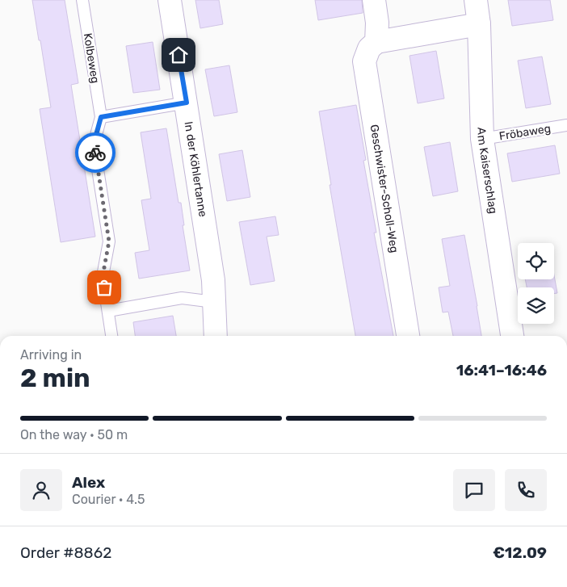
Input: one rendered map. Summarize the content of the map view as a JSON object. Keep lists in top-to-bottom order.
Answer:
{
  "streets": {
    "street": ["In der Köhlertanne", "Am Kaiserschlag", "Geschwister-Scholl-Weg"],
    "lane": ["Kolbeweg", "Fröbaweg"]
  },
  "crossings": [
    ["Fröbaweg", "Am Kaiserschlag"]
  ],
  "page": {
    "heading": ["2 min", "Arriving in", "16:41–16:46"],
    "panel": [
      "Alex",
      "Courier · 4.5",
      "Order #8862",
      "€12.09"
    ],
    "bar": "On the way · 50 m"
  }
}
